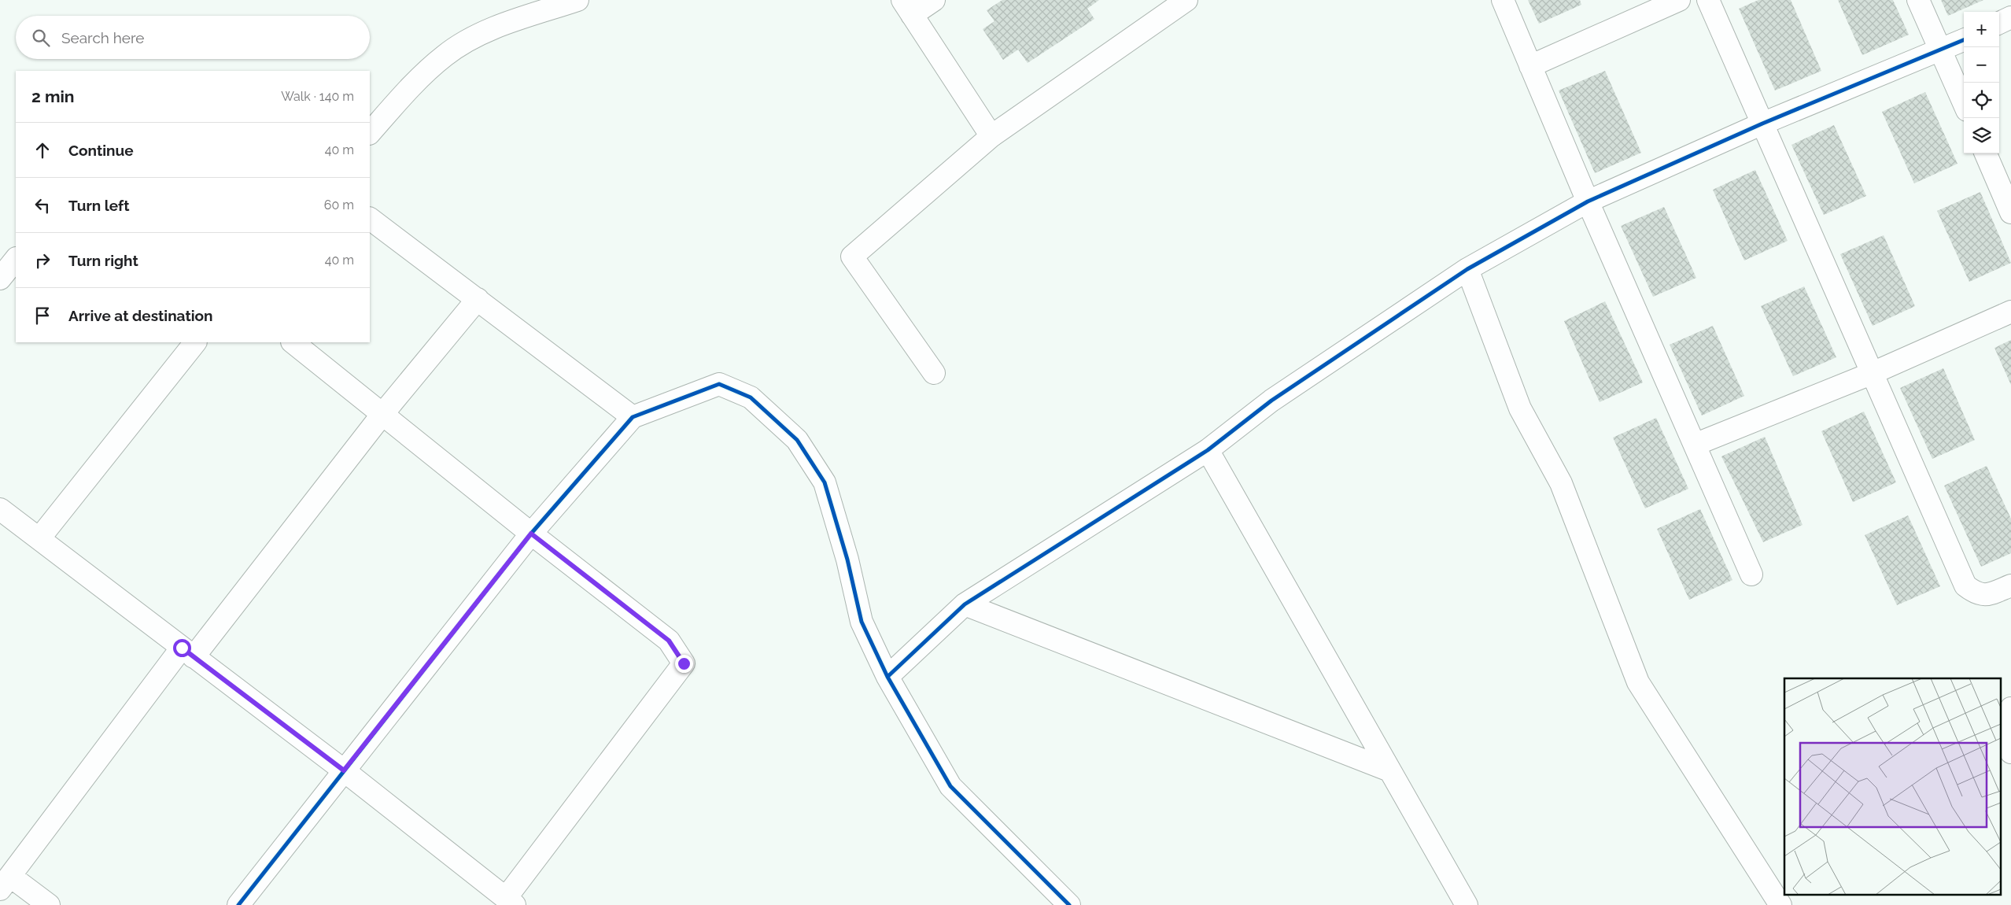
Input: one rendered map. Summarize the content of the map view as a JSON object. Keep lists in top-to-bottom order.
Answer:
{
  "page": {
    "map_buttons": ["+", "−"],
    "search": "Search here",
    "heading": ["2 min", "Walk · 140 m"],
    "list": [
      ["Continue", "40 m"],
      ["Turn left", "60 m"],
      ["Turn right", "40 m"],
      "Arrive at destination"
    ]
  }
}
